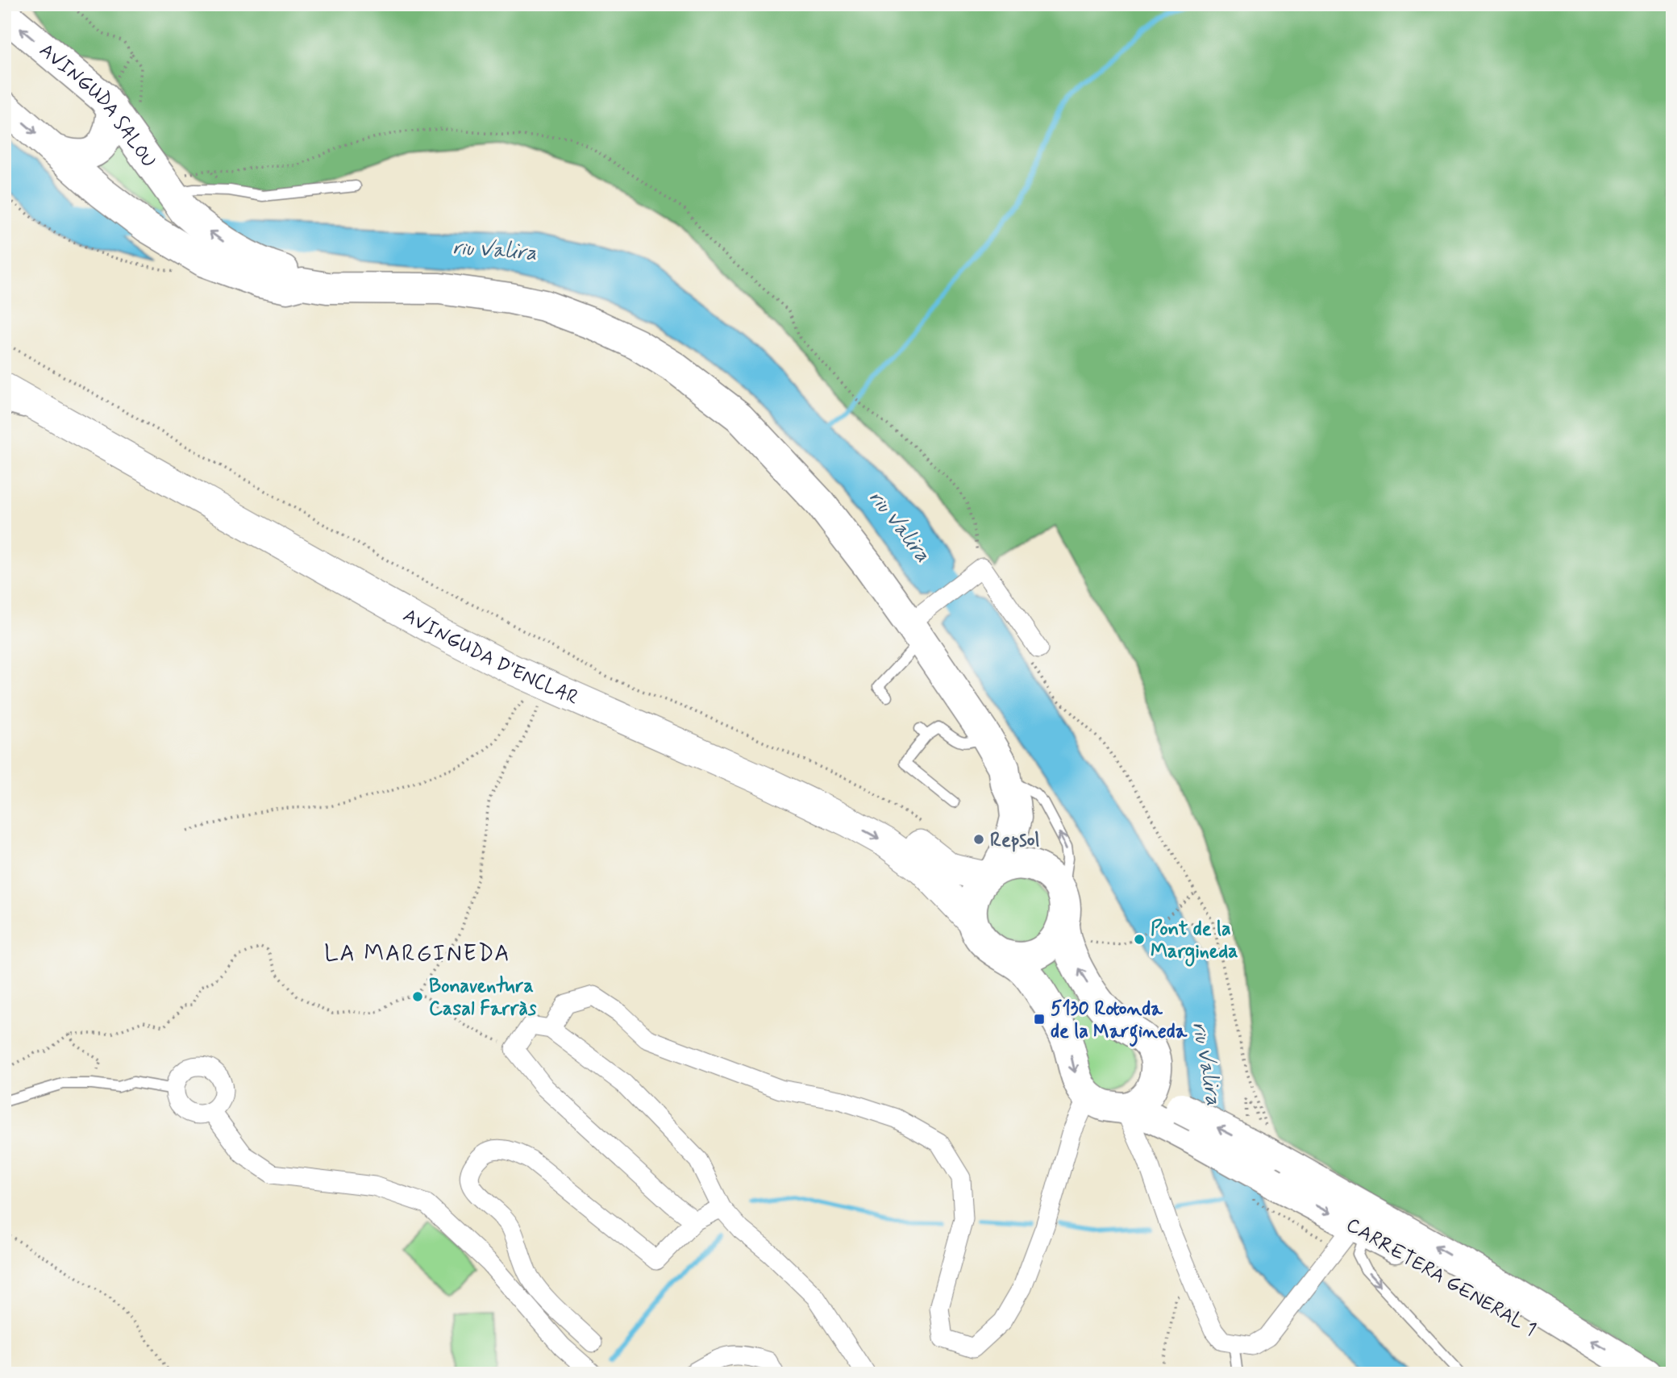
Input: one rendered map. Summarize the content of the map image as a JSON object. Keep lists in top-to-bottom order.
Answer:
{
  "streets": {
    "highway": ["AVINGUDA SALOU", "CARRETERA GENERAL 1"],
    "main road": ["AVINGUDA D'ENCLAR"]
  },
  "districts": ["LA MARGINEDA"],
  "water": ["riu Valira"],
  "places": {
    "other": ["Repsol", "Pont de la Margineda", "Bonaventura Casal Farràs"],
    "transit": ["5130 Rotonda de la Margineda"]
  }
}
